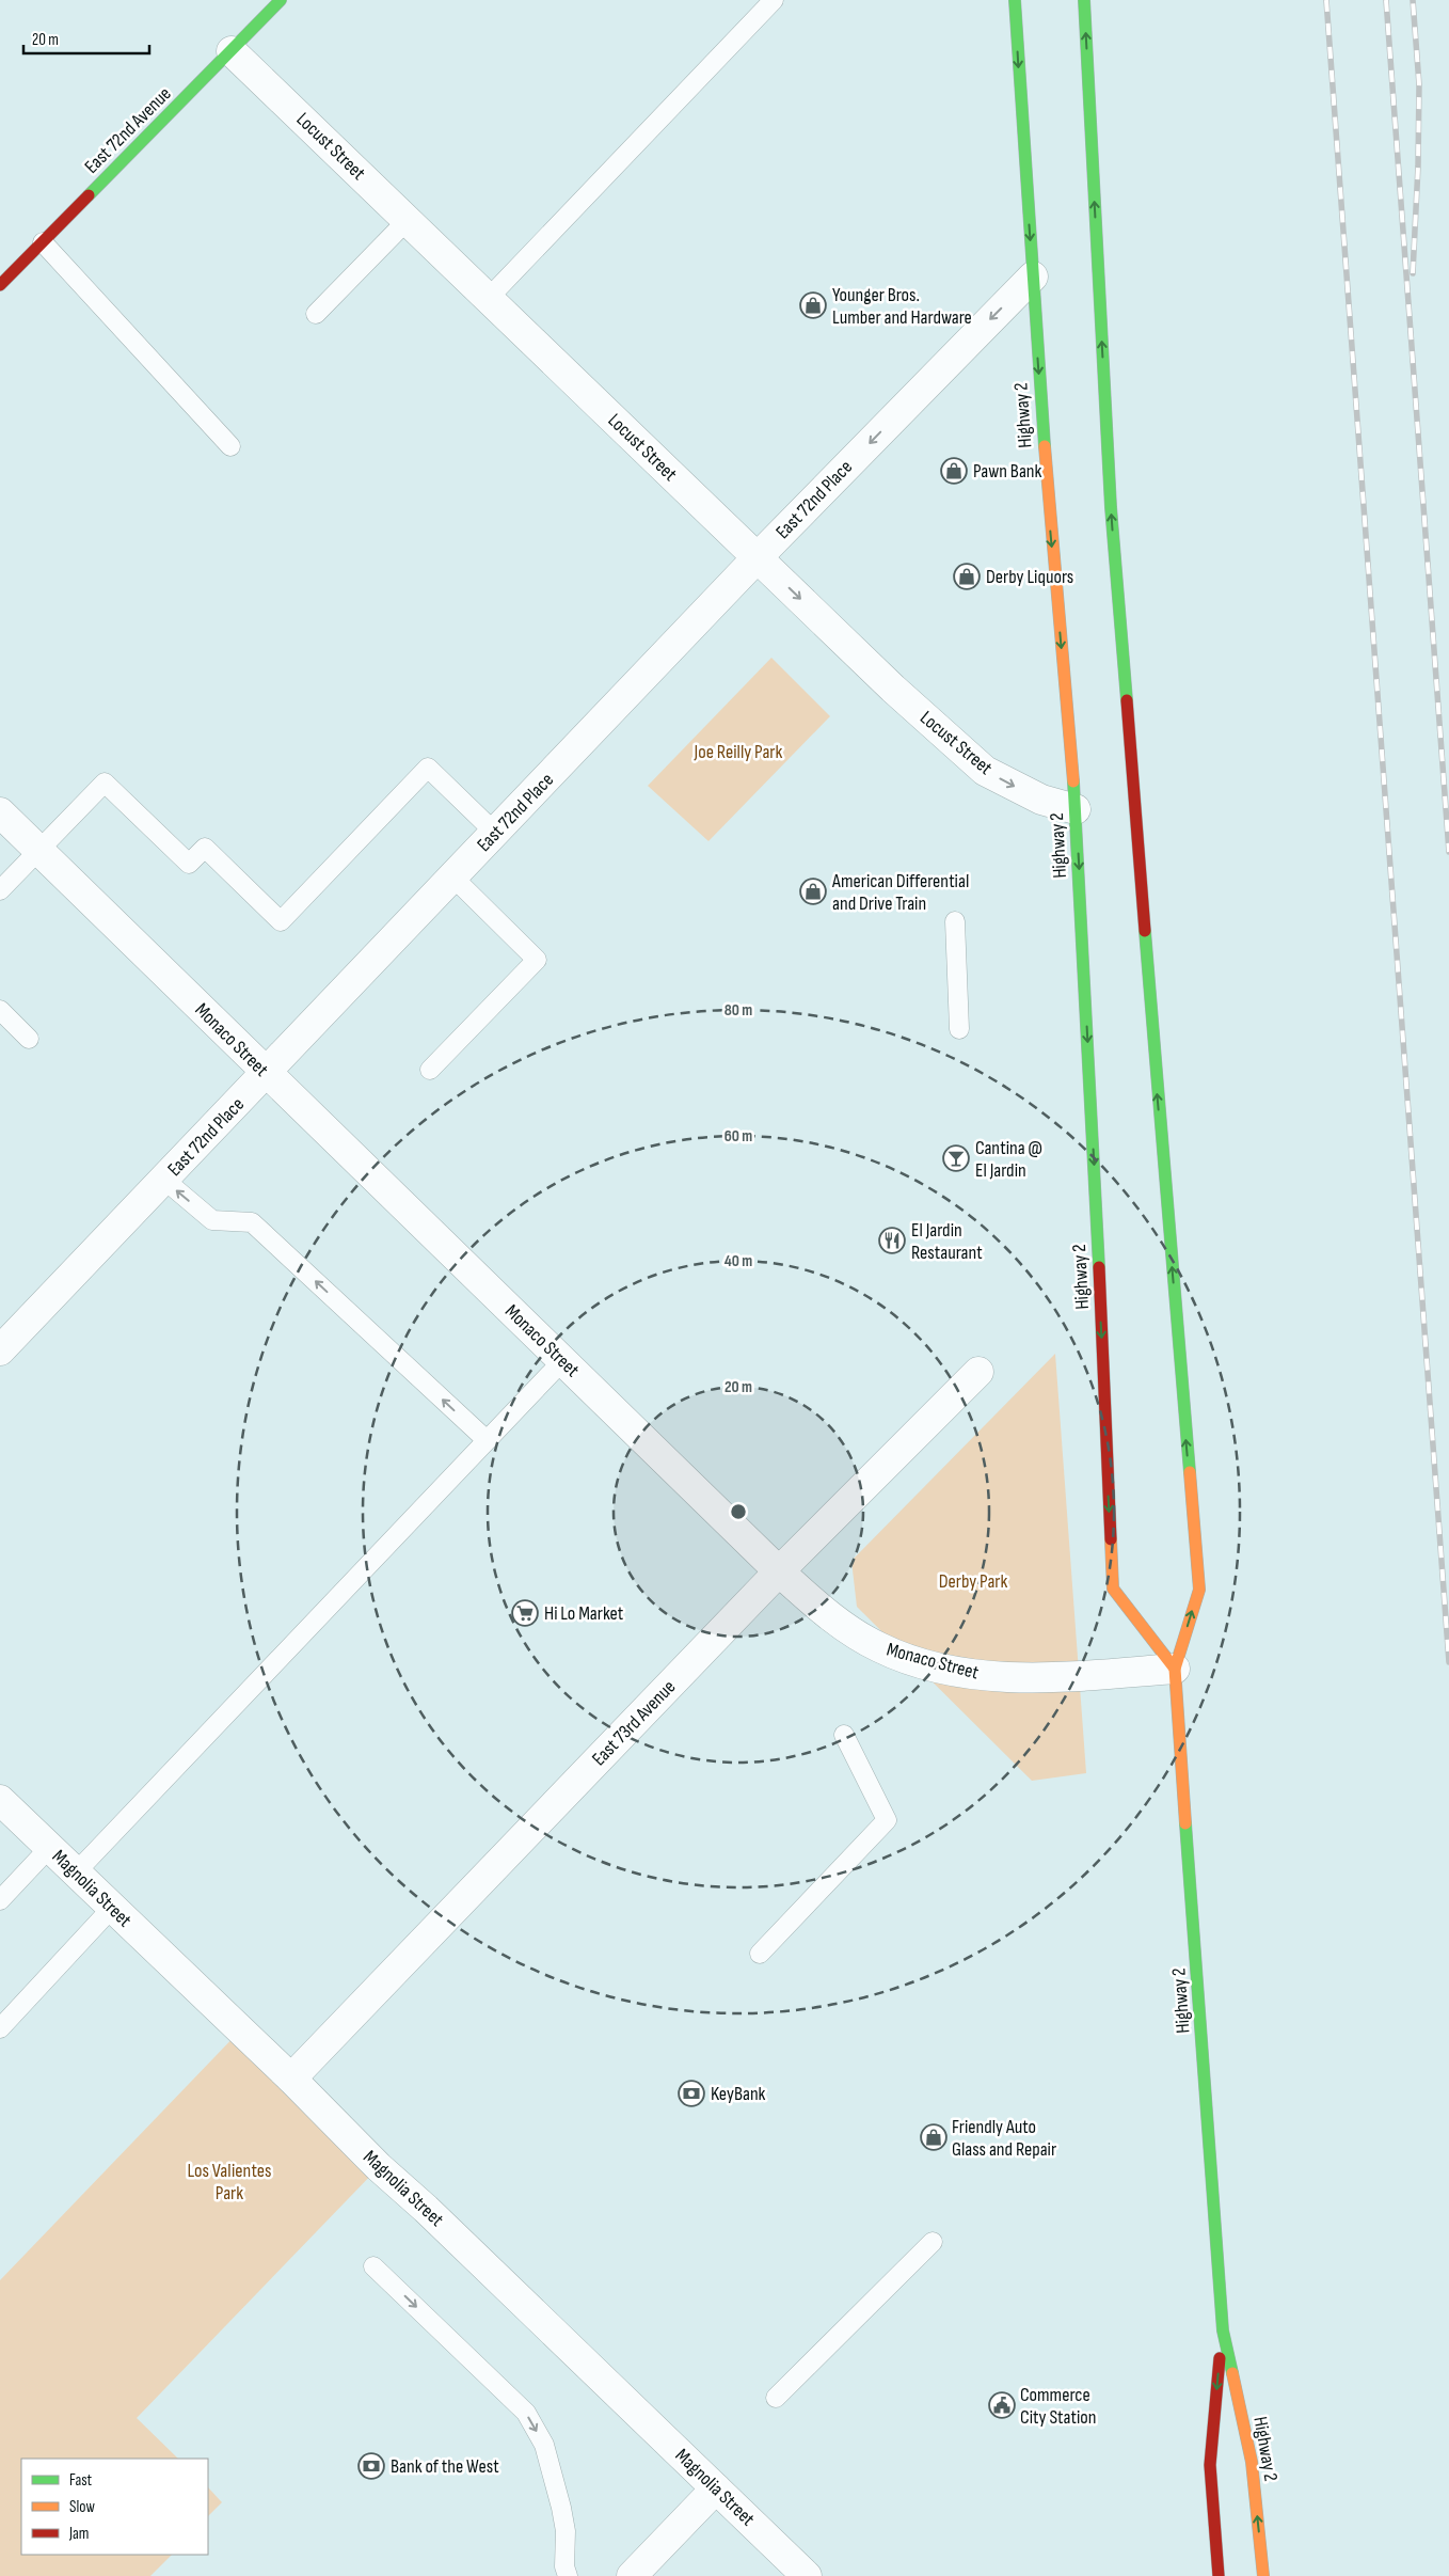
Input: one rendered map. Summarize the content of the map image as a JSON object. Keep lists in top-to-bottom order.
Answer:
{
  "streets": {
    "main road": ["East 72nd Avenue", "Highway 2"],
    "street": [
      "Locust Street",
      "East 72nd Place",
      "Monaco Street",
      "East 73rd Avenue",
      "Magnolia Street"
    ]
  },
  "crossings": [
    ["East 72nd Avenue", "Locust Street"],
    ["Locust Street", "Highway 2"],
    ["Locust Street", "East 72nd Place"],
    ["Highway 2", "East 72nd Place"],
    ["Highway 2", "Monaco Street"],
    ["East 72nd Place", "Monaco Street"],
    ["Monaco Street", "East 73rd Avenue"],
    ["East 73rd Avenue", "Magnolia Street"]
  ],
  "one_way": ["Locust Street"],
  "parks": ["Joe Reilly Park", "Derby Park", "Los Valientes Park"],
  "places": {
    "shop": [
      "Younger Bros. Lumber and Hardware",
      "Pawn Bank",
      "Derby Liquors",
      "American Differential and Drive Train",
      "Friendly Auto Glass and Repair"
    ],
    "bar": ["Cantina @ El Jardin"],
    "restaurant": ["El Jardin Restaurant"],
    "supermarket": ["Hi Lo Market"],
    "bank": ["KeyBank", "Bank of the West"],
    "public building": ["Commerce City Station"]
  },
  "legend": ["Fast", "Slow", "Jam"],
  "scale_bar": "20 m",
  "rings": [
    "80 m",
    "60 m",
    "40 m",
    "20 m"
  ]
}
